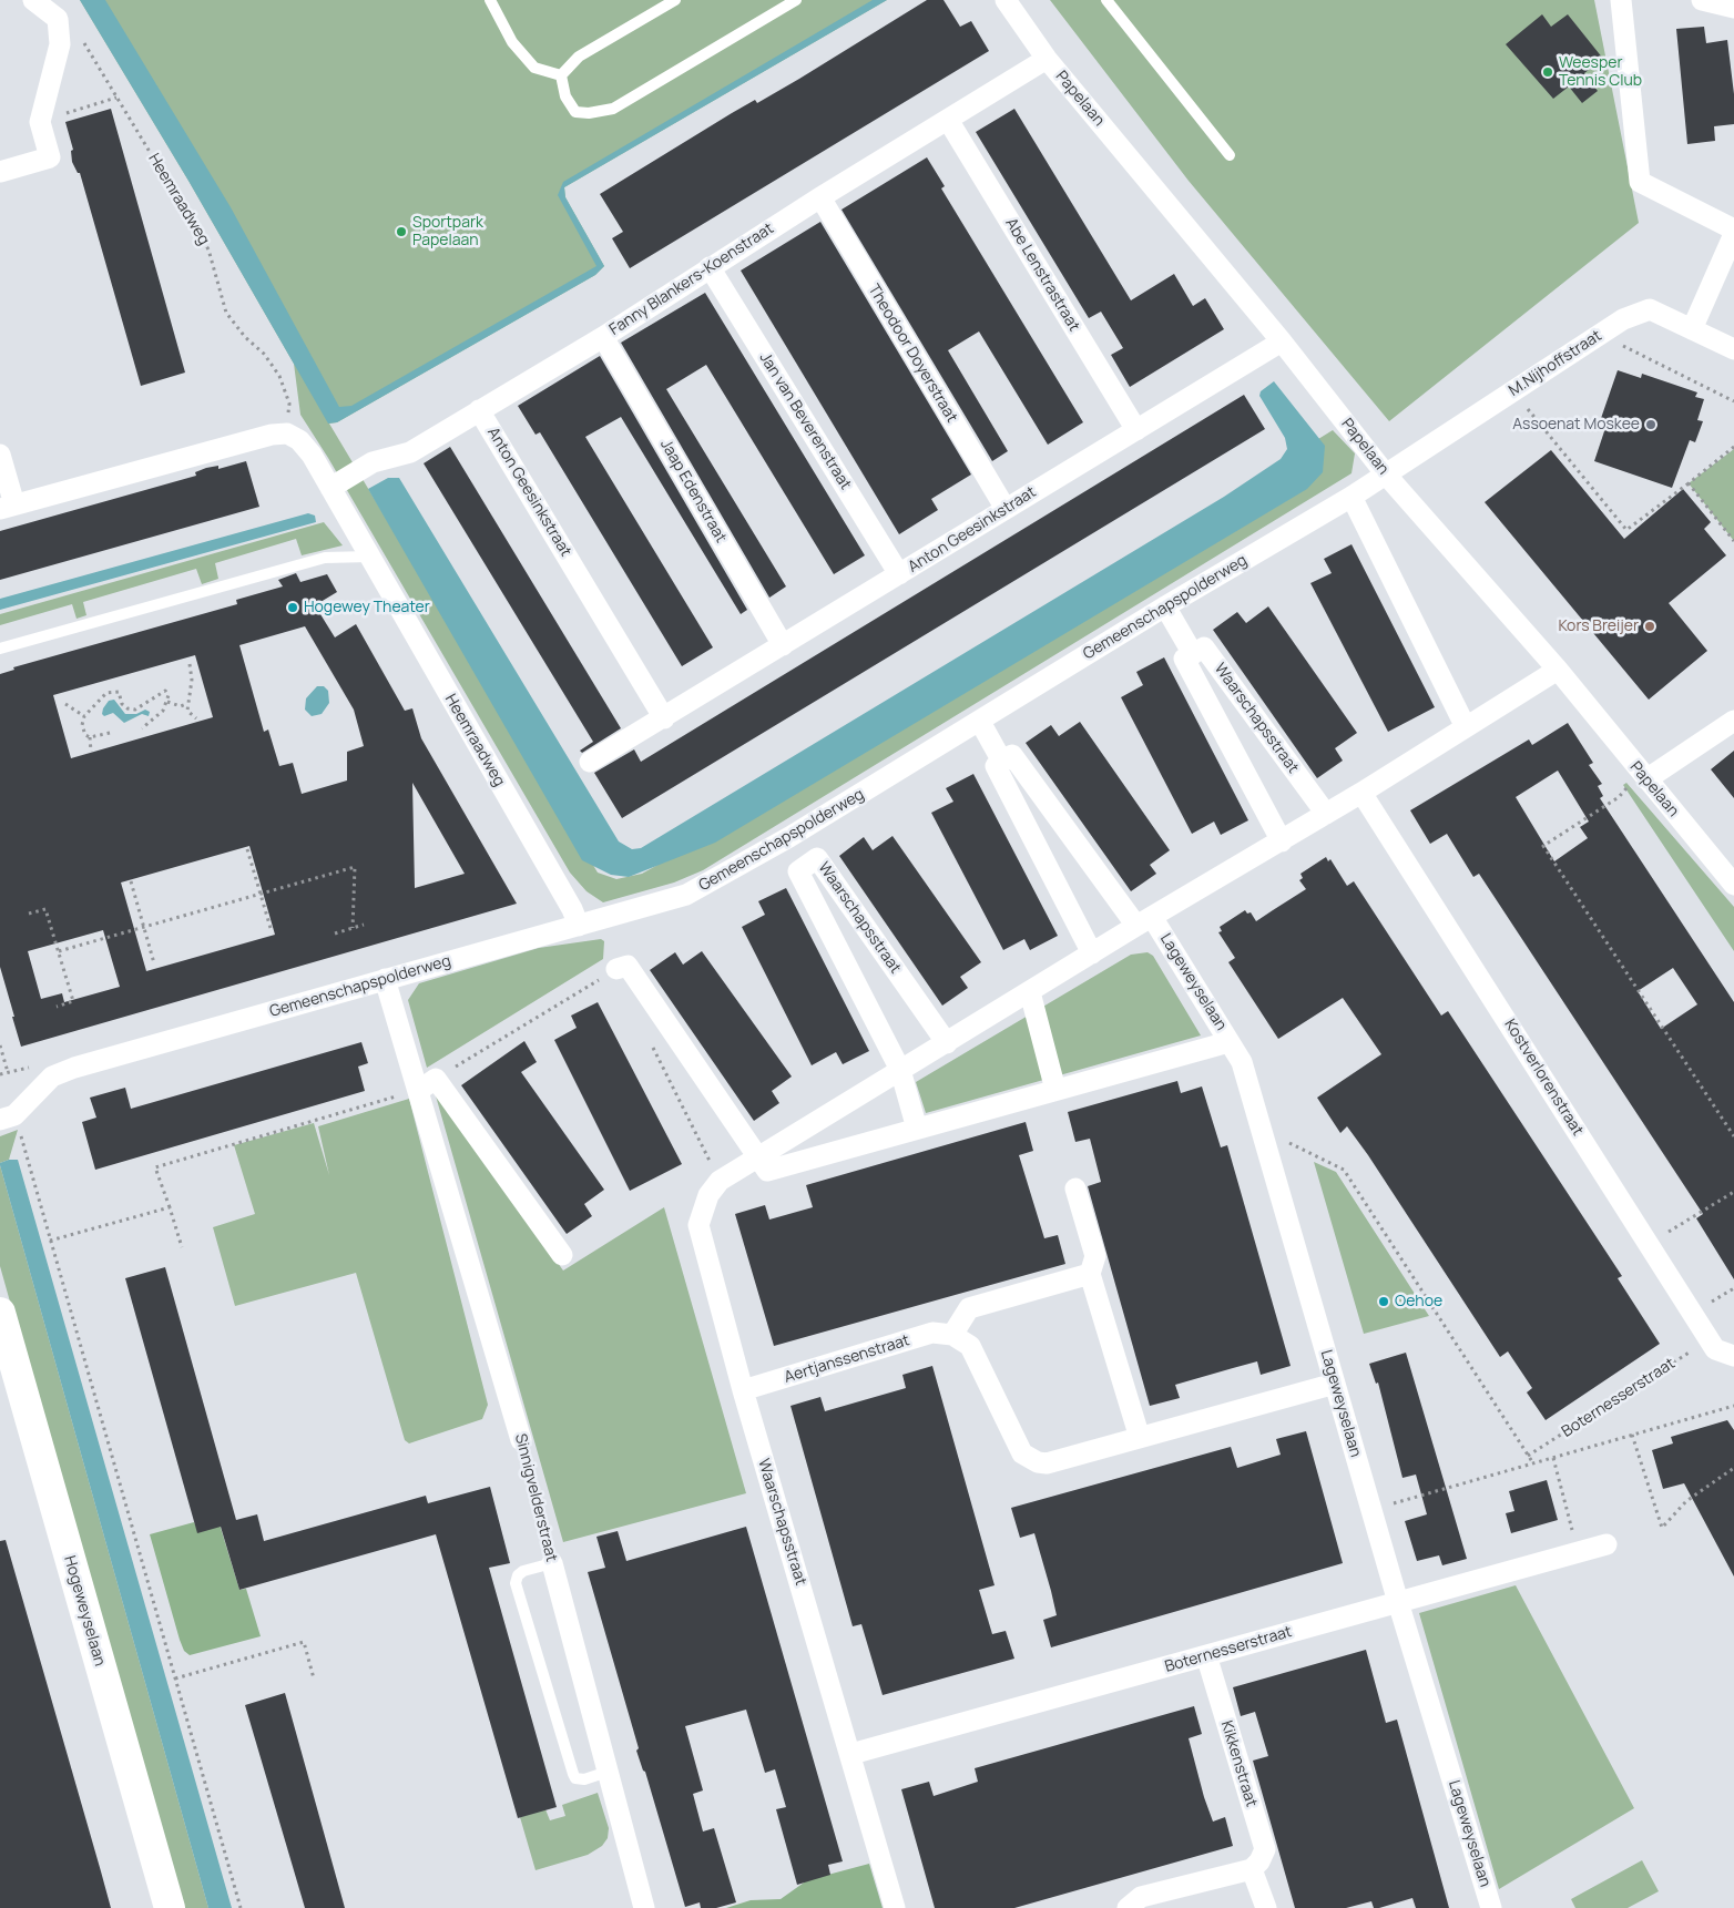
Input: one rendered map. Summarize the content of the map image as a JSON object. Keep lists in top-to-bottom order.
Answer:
{
  "streets": {
    "main road": ["Hogeweyselaan"],
    "street": [
      "Papelaan",
      "Heemraadweg",
      "Abe Lenstrastraat",
      "Fanny Blankers-Koenstraat",
      "Theodoor Doyerstraat",
      "M.Nijhoffstraat",
      "Jan van Beverenstraat",
      "Jaap Edenstraat",
      "Anton Geesinkstraat",
      "Gemeenschapspolderweg",
      "Waarschapsstraat",
      "Lageweyselaan",
      "Kostverlorenstraat",
      "Aertjanssenstraat",
      "Boternesserstraat",
      "Sinnigvelderstraat",
      "Kikkenstraat"
    ]
  },
  "crossings": [
    ["Papelaan", "Fanny Blankers-Koenstraat"],
    ["Papelaan", "M.Nijhoffstraat"],
    ["Papelaan", "Anton Geesinkstraat"],
    ["Papelaan", "Gemeenschapspolderweg"],
    ["Papelaan", "Waarschapsstraat"],
    ["Heemraadweg", "Fanny Blankers-Koenstraat"],
    ["Heemraadweg", "Gemeenschapspolderweg"],
    ["Abe Lenstrastraat", "Fanny Blankers-Koenstraat"],
    ["Abe Lenstrastraat", "Anton Geesinkstraat"],
    ["Fanny Blankers-Koenstraat", "Theodoor Doyerstraat"],
    ["Fanny Blankers-Koenstraat", "Jan van Beverenstraat"],
    ["Fanny Blankers-Koenstraat", "Jaap Edenstraat"],
    ["Fanny Blankers-Koenstraat", "Anton Geesinkstraat"],
    ["Theodoor Doyerstraat", "Anton Geesinkstraat"],
    ["M.Nijhoffstraat", "Gemeenschapspolderweg"],
    ["Jan van Beverenstraat", "Anton Geesinkstraat"],
    ["Jaap Edenstraat", "Anton Geesinkstraat"],
    ["Gemeenschapspolderweg", "Sinnigvelderstraat"],
    ["Waarschapsstraat", "Lageweyselaan"],
    ["Waarschapsstraat", "Kostverlorenstraat"],
    ["Waarschapsstraat", "Aertjanssenstraat"],
    ["Waarschapsstraat", "Boternesserstraat"],
    ["Lageweyselaan", "Boternesserstraat"],
    ["Kostverlorenstraat", "Boternesserstraat"],
    ["Boternesserstraat", "Kikkenstraat"]
  ],
  "places": [
    "Weesper Tennis Club",
    "Sportpark Papelaan",
    "Assoenat Moskee",
    "Hogewey Theater",
    "Kors Breijer",
    "Oehoe"
  ]
}
